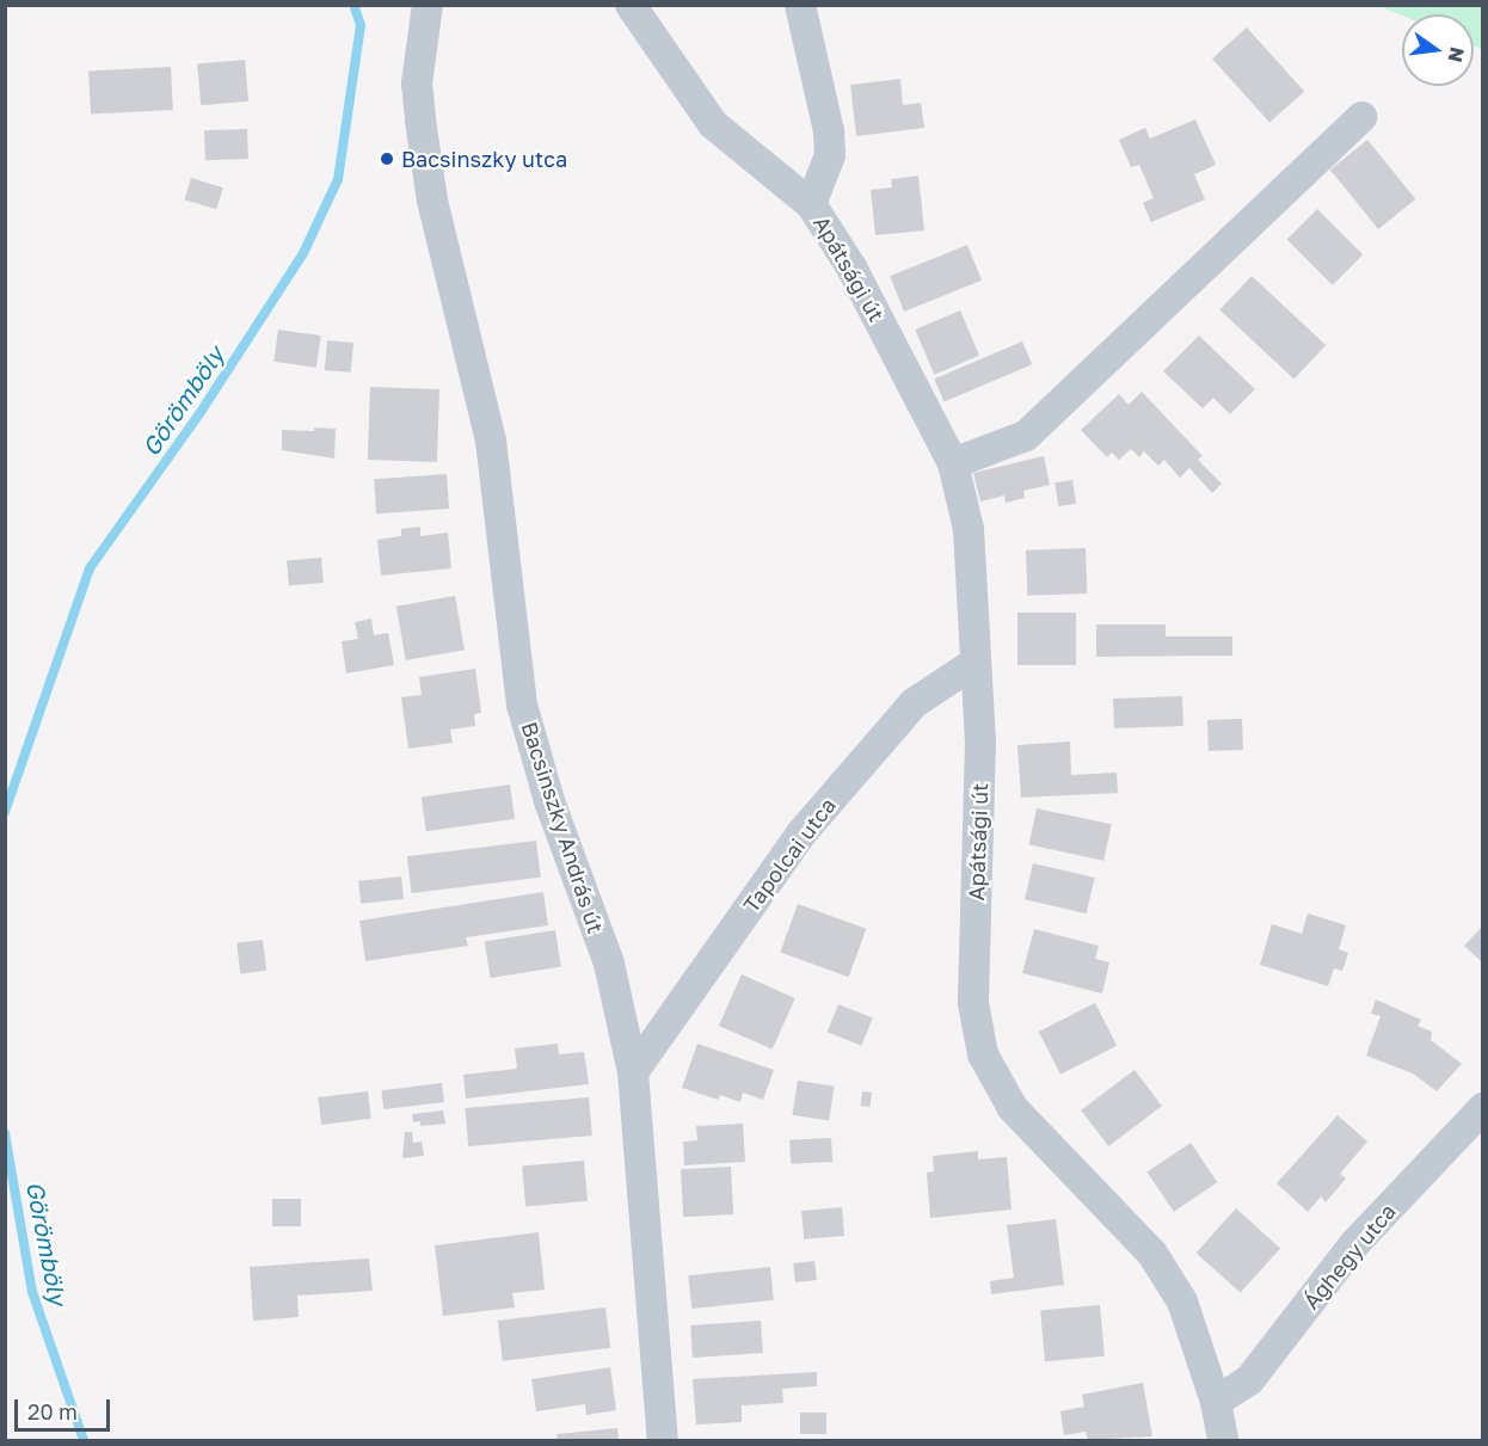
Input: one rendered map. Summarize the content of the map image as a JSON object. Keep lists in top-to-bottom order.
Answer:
{
  "streets": {
    "street": [
      "Apátsági út",
      "Bacsinszky András út",
      "Tapolcai utca",
      "Ághegy utca"
    ]
  },
  "crossings": [
    ["Apátsági út", "Tapolcai utca"],
    ["Apátsági út", "Ághegy utca"],
    ["Bacsinszky András út", "Tapolcai utca"]
  ],
  "water": ["Görömböly"],
  "places": ["Bacsinszky utca"],
  "scale_bar": "20 m",
  "north": "right"
}
